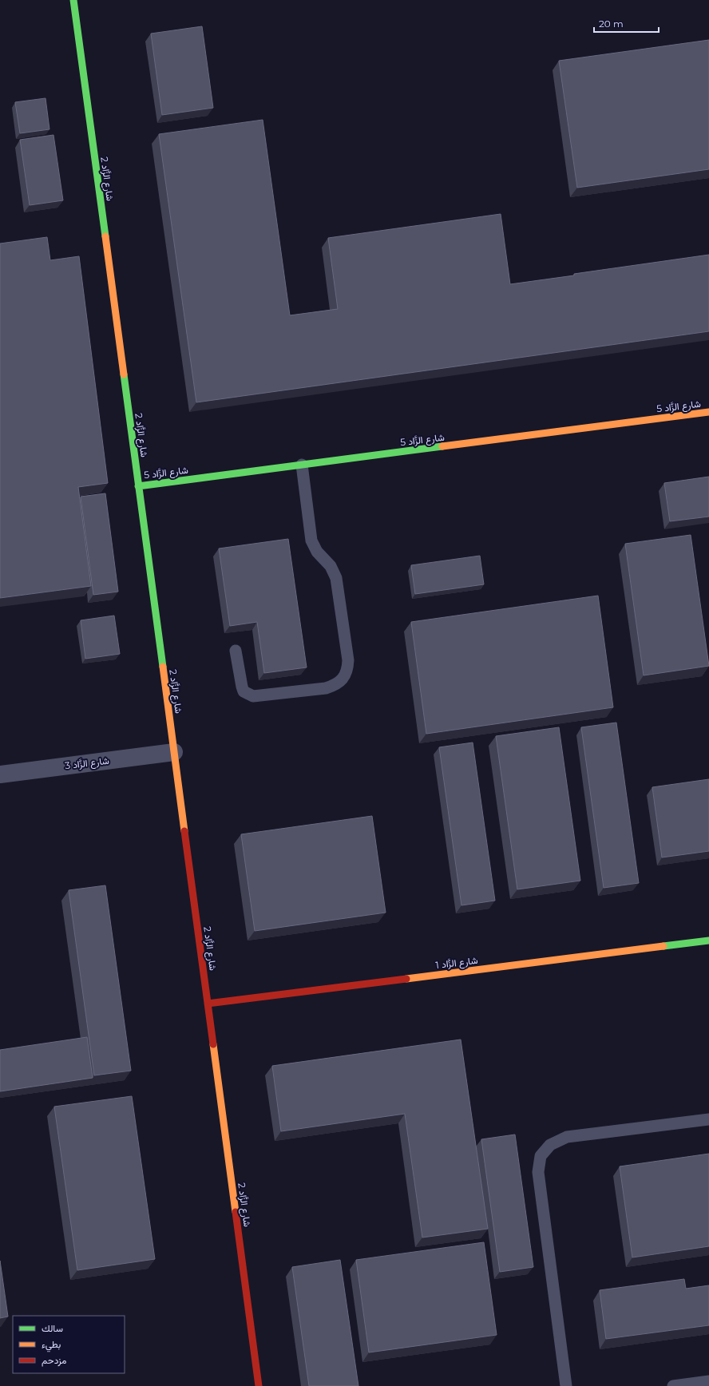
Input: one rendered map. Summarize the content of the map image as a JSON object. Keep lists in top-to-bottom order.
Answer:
{
  "streets": {
    "street": [
      "شارع الزَّاد 2",
      "شارع الزَّاد 5",
      "شارع الزَّاد 3",
      "شارع الزَّاد 1"
    ]
  },
  "crossings": [
    ["شارع الزَّاد 2", "شارع الزَّاد 5"],
    ["شارع الزَّاد 2", "شارع الزَّاد 3"],
    ["شارع الزَّاد 2", "شارع الزَّاد 1"]
  ],
  "legend": ["سالك", "بطيء", "مزدحم"],
  "scale_bar": "20 m"
}
